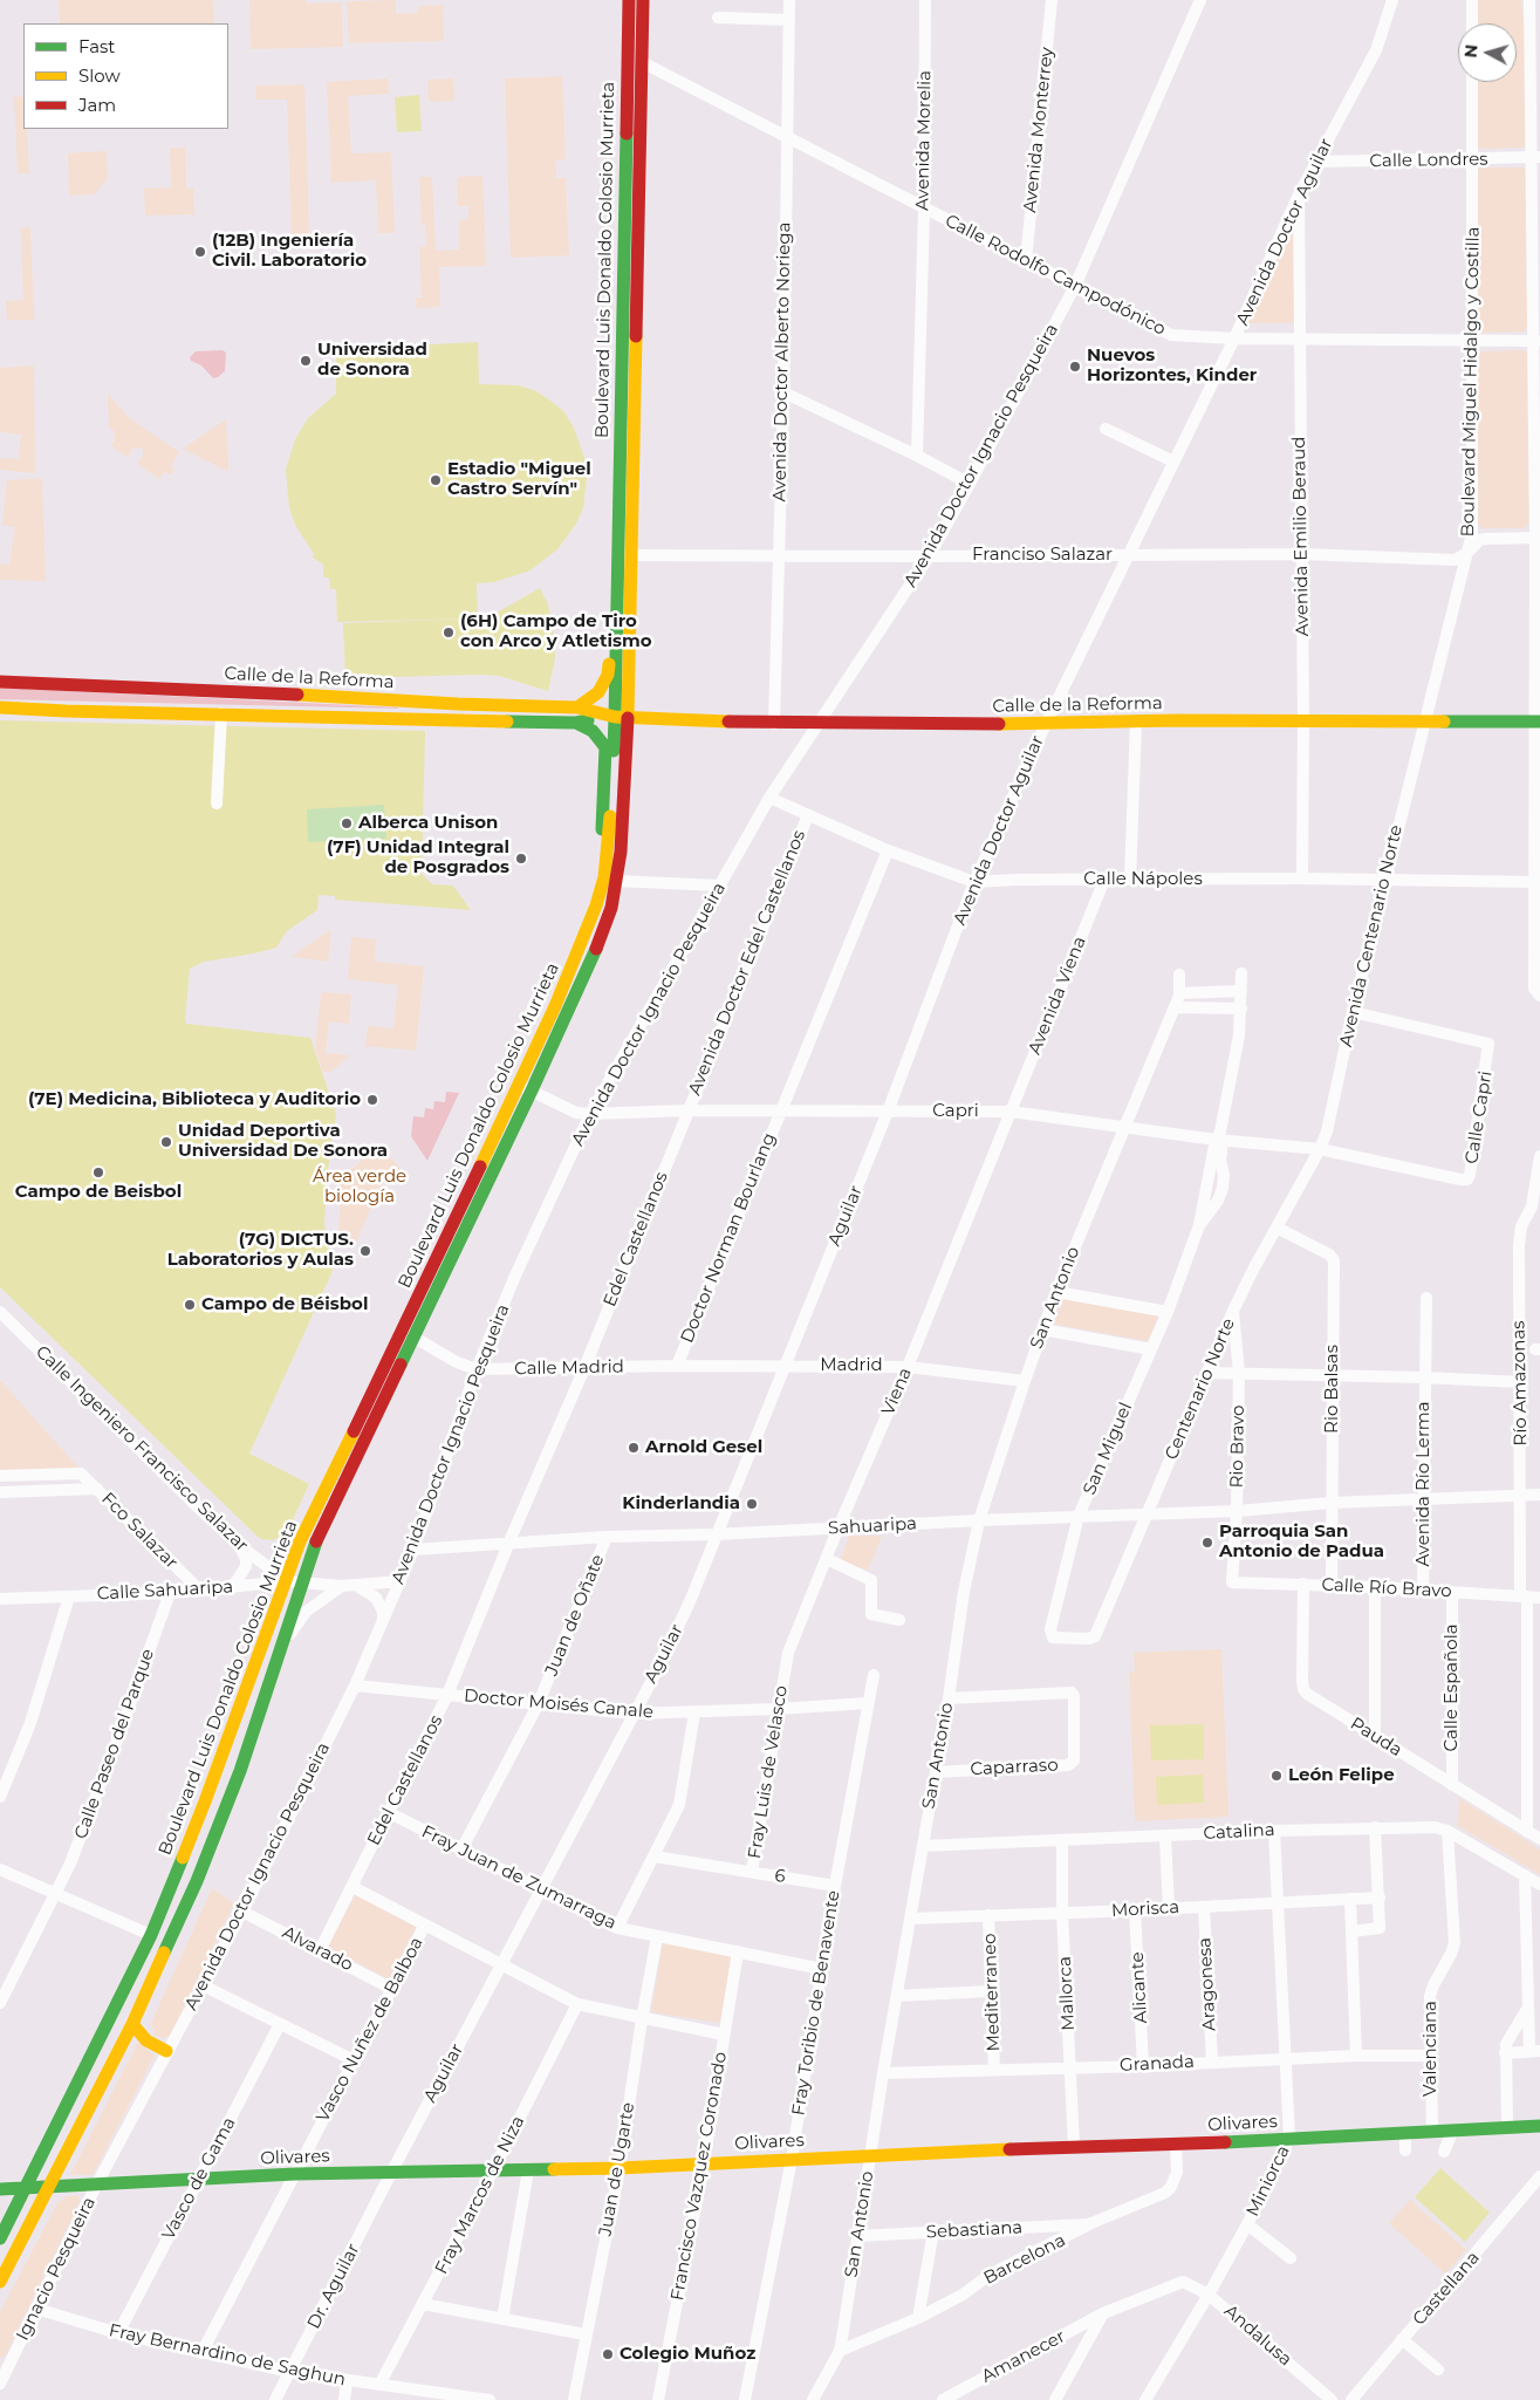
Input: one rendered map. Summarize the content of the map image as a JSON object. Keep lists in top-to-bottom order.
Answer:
{
  "streets": {
    "main road": ["Boulevard Luis Donaldo Colosio Murrieta", "Calle de la Reforma", "Olivares"],
    "street": [
      "Avenida Monterrey",
      "Avenida Morelia",
      "Calle Londres",
      "Avenida Doctor Aguilar",
      "Calle Rodolfo Campodónico",
      "Avenida Doctor Alberto Noriega",
      "Boulevard Miguel Hidalgo y Costilla",
      "Avenida Doctor Ignacio Pesqueira",
      "Avenida Emilio Beraud",
      "Franciso Salazar",
      "Calle Nápoles",
      "Avenida Centenario Norte",
      "Avenida Doctor Edel Castellanos",
      "Avenida Viena",
      "Capri",
      "Calle Capri",
      "Aguilar",
      "Doctor Norman Bourlang",
      "Edel Castellanos",
      "San Antonio",
      "Madrid",
      "Calle Madrid",
      "Río Amazonas",
      "Centenario Norte",
      "Rio Balsas",
      "Viena",
      "Rio Bravo",
      "Calle Ingeniero Francisco Salazar",
      "San Miguel",
      "Avenida Río Lerma",
      "Sahuaripa",
      "Fco Salazar",
      "Calle Río Bravo",
      "Calle Sahuaripa",
      "Juan de Oñate",
      "Calle Española",
      "Doctor Moisés Canale",
      "Pauda",
      "Calle Paseo del Parque",
      "Caparraso",
      "Fray Luis de Velasco",
      "Catalina",
      "6",
      "Fray Juan de Zumarraga",
      "Morisca",
      "Alvarado",
      "Aragonesa",
      "Alicante",
      "Mediterraneo",
      "Mallorca",
      "Fray Toribio de Benavente",
      "Vasco Nuñez de Balboa",
      "Valenciana",
      "Granada",
      "Juan de Ugarte",
      "Francisco Vazquez Coronado",
      "Vasco de Gama",
      "Miniorca",
      "Fray Marcos de Niza",
      "Sebastiana",
      "Barcelona",
      "Ignacio Pesqueira",
      "Dr. Aguilar",
      "Castellana",
      "Andalusa",
      "Fray Bernardino de Saghun",
      "Amanecer"
    ]
  },
  "crossings": [
    ["Avenida Monterrey", "Calle Rodolfo Campodónico"],
    ["Avenida Morelia", "Calle Rodolfo Campodónico"],
    ["Calle Londres", "Avenida Doctor Aguilar"],
    ["Calle Londres", "Boulevard Miguel Hidalgo y Costilla"],
    ["Avenida Doctor Aguilar", "Calle Rodolfo Campodónico"],
    ["Avenida Doctor Aguilar", "Avenida Emilio Beraud"],
    ["Avenida Doctor Aguilar", "Franciso Salazar"],
    ["Avenida Doctor Aguilar", "Calle de la Reforma"],
    ["Avenida Doctor Aguilar", "Calle Nápoles"],
    ["Avenida Doctor Aguilar", "Capri"],
    ["Avenida Doctor Aguilar", "Aguilar"],
    ["Boulevard Luis Donaldo Colosio Murrieta", "Calle Rodolfo Campodónico"],
    ["Boulevard Luis Donaldo Colosio Murrieta", "Franciso Salazar"],
    ["Boulevard Luis Donaldo Colosio Murrieta", "Calle de la Reforma"],
    ["Boulevard Luis Donaldo Colosio Murrieta", "Calle Madrid"],
    ["Boulevard Luis Donaldo Colosio Murrieta", "Calle Ingeniero Francisco Salazar"],
    ["Boulevard Luis Donaldo Colosio Murrieta", "Calle Sahuaripa"],
    ["Boulevard Luis Donaldo Colosio Murrieta", "Olivares"],
    ["Calle Rodolfo Campodónico", "Avenida Doctor Alberto Noriega"],
    ["Calle Rodolfo Campodónico", "Boulevard Miguel Hidalgo y Costilla"],
    ["Calle Rodolfo Campodónico", "Avenida Doctor Ignacio Pesqueira"],
    ["Calle Rodolfo Campodónico", "Avenida Emilio Beraud"],
    ["Avenida Doctor Alberto Noriega", "Franciso Salazar"],
    ["Avenida Doctor Alberto Noriega", "Calle de la Reforma"],
    ["Boulevard Miguel Hidalgo y Costilla", "Franciso Salazar"],
    ["Boulevard Miguel Hidalgo y Costilla", "Calle de la Reforma"],
    ["Boulevard Miguel Hidalgo y Costilla", "Avenida Centenario Norte"],
    ["Avenida Doctor Ignacio Pesqueira", "Franciso Salazar"],
    ["Avenida Doctor Ignacio Pesqueira", "Calle de la Reforma"],
    ["Avenida Doctor Ignacio Pesqueira", "Calle Nápoles"],
    ["Avenida Doctor Ignacio Pesqueira", "Capri"],
    ["Avenida Doctor Ignacio Pesqueira", "Calle Madrid"],
    ["Avenida Doctor Ignacio Pesqueira", "Sahuaripa"],
    ["Avenida Doctor Ignacio Pesqueira", "Calle Sahuaripa"],
    ["Avenida Doctor Ignacio Pesqueira", "Doctor Moisés Canale"],
    ["Avenida Doctor Ignacio Pesqueira", "Alvarado"],
    ["Avenida Doctor Ignacio Pesqueira", "Olivares"],
    ["Avenida Doctor Ignacio Pesqueira", "Ignacio Pesqueira"],
    ["Avenida Emilio Beraud", "Franciso Salazar"],
    ["Avenida Emilio Beraud", "Calle de la Reforma"],
    ["Avenida Emilio Beraud", "Calle Nápoles"],
    ["Calle de la Reforma", "Avenida Centenario Norte"],
    ["Calle Nápoles", "Avenida Centenario Norte"],
    ["Calle Nápoles", "Avenida Doctor Edel Castellanos"],
    ["Calle Nápoles", "Avenida Viena"],
    ["Calle Nápoles", "Doctor Norman Bourlang"],
    ["Avenida Centenario Norte", "Capri"],
    ["Avenida Centenario Norte", "Calle Capri"],
    ["Avenida Centenario Norte", "Centenario Norte"],
    ["Avenida Doctor Edel Castellanos", "Capri"],
    ["Avenida Doctor Edel Castellanos", "Edel Castellanos"],
    ["Avenida Viena", "Capri"],
    ["Avenida Viena", "Viena"],
    ["Capri", "Calle Capri"],
    ["Capri", "Aguilar"],
    ["Capri", "Doctor Norman Bourlang"],
    ["Capri", "Edel Castellanos"],
    ["Capri", "San Antonio"],
    ["Capri", "Centenario Norte"],
    ["Capri", "Viena"],
    ["Capri", "San Miguel"],
    ["Calle Capri", "Centenario Norte"],
    ["Aguilar", "Madrid"],
    ["Aguilar", "Sahuaripa"],
    ["Aguilar", "Doctor Moisés Canale"],
    ["Aguilar", "Fray Juan de Zumarraga"],
    ["Aguilar", "Olivares"],
    ["Aguilar", "Dr. Aguilar"],
    ["Doctor Norman Bourlang", "Madrid"],
    ["Doctor Norman Bourlang", "Calle Madrid"],
    ["Edel Castellanos", "Calle Madrid"],
    ["Edel Castellanos", "Sahuaripa"],
    ["Edel Castellanos", "Doctor Moisés Canale"],
    ["Edel Castellanos", "Fray Juan de Zumarraga"],
    ["Edel Castellanos", "Alvarado"],
    ["San Antonio", "Madrid"],
    ["San Antonio", "Sahuaripa"],
    ["San Antonio", "Caparraso"],
    ["San Antonio", "Catalina"],
    ["San Antonio", "Morisca"],
    ["San Antonio", "Granada"],
    ["San Antonio", "Olivares"],
    ["San Antonio", "Sebastiana"],
    ["San Antonio", "Barcelona"],
    ["Madrid", "Calle Madrid"],
    ["Madrid", "Viena"],
    ["Río Amazonas", "Calle Río Bravo"],
    ["Río Amazonas", "Pauda"],
    ["Centenario Norte", "Rio Balsas"],
    ["Centenario Norte", "Rio Bravo"],
    ["Centenario Norte", "San Miguel"],
    ["Centenario Norte", "Sahuaripa"],
    ["Rio Balsas", "Sahuaripa"],
    ["Rio Balsas", "Calle Río Bravo"],
    ["Viena", "Sahuaripa"],
    ["Viena", "Fray Luis de Velasco"],
    ["Rio Bravo", "Sahuaripa"],
    ["Rio Bravo", "Calle Río Bravo"],
    ["Calle Ingeniero Francisco Salazar", "Calle Sahuaripa"],
    ["San Miguel", "Sahuaripa"],
    ["Avenida Río Lerma", "Calle Río Bravo"],
    ["Sahuaripa", "Juan de Oñate"],
    ["Fco Salazar", "Calle Sahuaripa"],
    ["Calle Río Bravo", "Calle Española"],
    ["Calle Río Bravo", "Pauda"],
    ["Calle Sahuaripa", "Calle Paseo del Parque"],
    ["Juan de Oñate", "Doctor Moisés Canale"],
    ["Juan de Oñate", "Fray Juan de Zumarraga"],
    ["Calle Española", "Pauda"],
    ["Doctor Moisés Canale", "Fray Luis de Velasco"],
    ["Doctor Moisés Canale", "Fray Toribio de Benavente"],
    ["Fray Luis de Velasco", "6"],
    ["Catalina", "Mallorca"],
    ["Catalina", "Valenciana"],
    ["Catalina", "Miniorca"],
    ["6", "Fray Toribio de Benavente"],
    ["Fray Juan de Zumarraga", "Fray Toribio de Benavente"],
    ["Fray Juan de Zumarraga", "Juan de Ugarte"],
    ["Fray Juan de Zumarraga", "Francisco Vazquez Coronado"],
    ["Morisca", "Aragonesa"],
    ["Morisca", "Alicante"],
    ["Morisca", "Mediterraneo"],
    ["Morisca", "Mallorca"],
    ["Morisca", "Miniorca"],
    ["Alvarado", "Vasco Nuñez de Balboa"],
    ["Aragonesa", "Granada"],
    ["Alicante", "Granada"],
    ["Mediterraneo", "Granada"],
    ["Mallorca", "Granada"],
    ["Mallorca", "Olivares"],
    ["Fray Toribio de Benavente", "Olivares"],
    ["Vasco Nuñez de Balboa", "Olivares"],
    ["Vasco Nuñez de Balboa", "Fray Bernardino de Saghun"],
    ["Valenciana", "Granada"],
    ["Valenciana", "Olivares"],
    ["Granada", "Miniorca"],
    ["Olivares", "Juan de Ugarte"],
    ["Olivares", "Francisco Vazquez Coronado"],
    ["Olivares", "Vasco de Gama"],
    ["Olivares", "Miniorca"],
    ["Olivares", "Fray Marcos de Niza"],
    ["Olivares", "Barcelona"],
    ["Olivares", "Ignacio Pesqueira"],
    ["Olivares", "Dr. Aguilar"],
    ["Vasco de Gama", "Fray Bernardino de Saghun"],
    ["Miniorca", "Andalusa"],
    ["Fray Marcos de Niza", "Fray Bernardino de Saghun"],
    ["Sebastiana", "Barcelona"],
    ["Ignacio Pesqueira", "Fray Bernardino de Saghun"],
    ["Dr. Aguilar", "Fray Bernardino de Saghun"],
    ["Andalusa", "Amanecer"]
  ],
  "parks": ["Área verde biología"],
  "places": [
    "(12B) Ingeniería Civil. Laboratorio",
    "Universidad de Sonora",
    "Nuevos Horizontes, Kinder",
    "Estadio \"Miguel Castro Servín\"",
    "(6H) Campo de Tiro con Arco y Atletismo",
    "Alberca Unison",
    "(7F) Unidad Integral de Posgrados",
    "(7E) Medicina, Biblioteca y Auditorio",
    "Unidad Deportiva Universidad De Sonora",
    "Campo de Beisbol",
    "(7G) DICTUS. Laboratorios y Aulas",
    "Campo de Béisbol",
    "Arnold Gesel",
    "Kinderlandia",
    "Parroquia San Antonio de Padua",
    "León Felipe",
    "Colegio Muñoz"
  ],
  "legend": ["Fast", "Slow", "Jam"],
  "north": "left"
}
